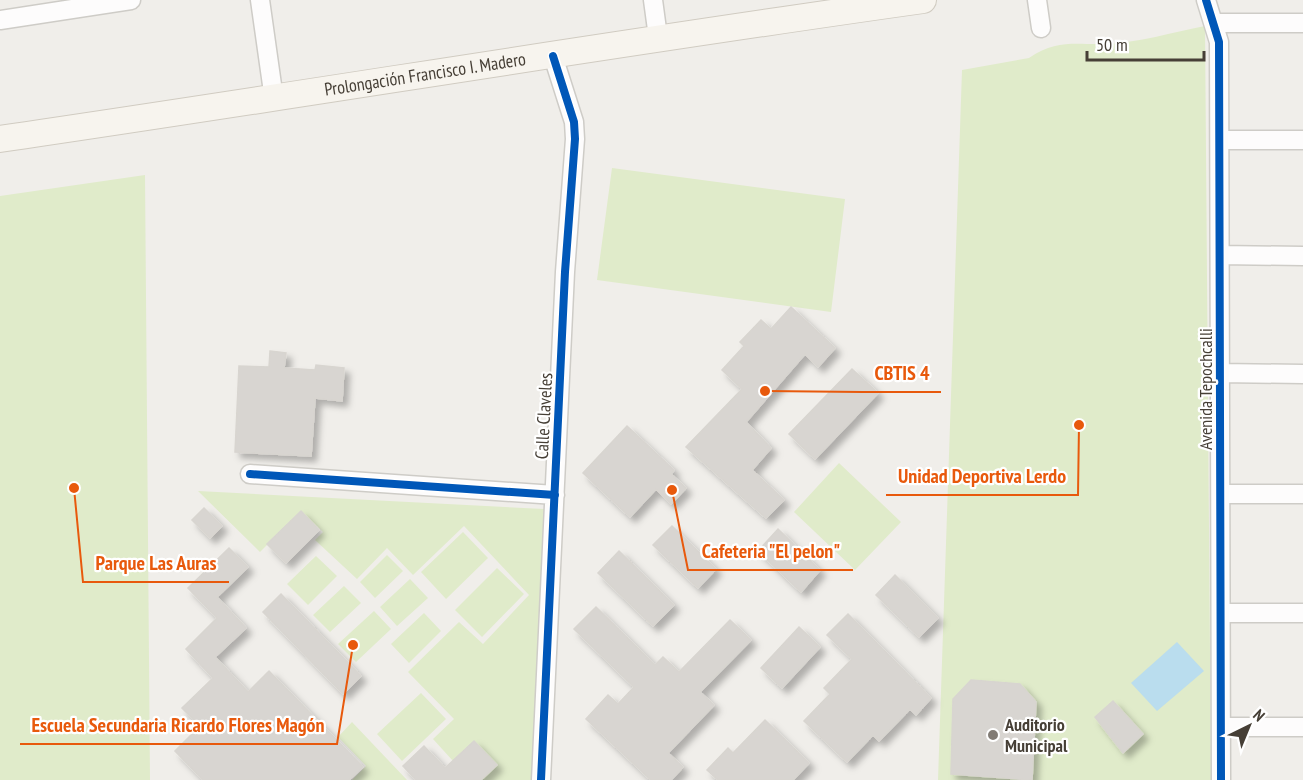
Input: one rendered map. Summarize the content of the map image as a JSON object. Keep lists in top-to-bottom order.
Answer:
{
  "streets": {
    "main road": ["Prolongación Francisco I. Madero"],
    "street": ["Avenida Tepochcalli", "Calle Claveles"]
  },
  "crossings": [
    ["Prolongación Francisco I. Madero", "Calle Claveles"]
  ],
  "places": [
    "CBTIS 4",
    "Unidad Deportiva Lerdo",
    "Parque Las Auras",
    "Cafeteria \"El pelon\"",
    "Escuela Secundaria Ricardo Flores Magón",
    "Auditorio Municipal"
  ],
  "scale_bar": "50 m",
  "north": "top right"
}
